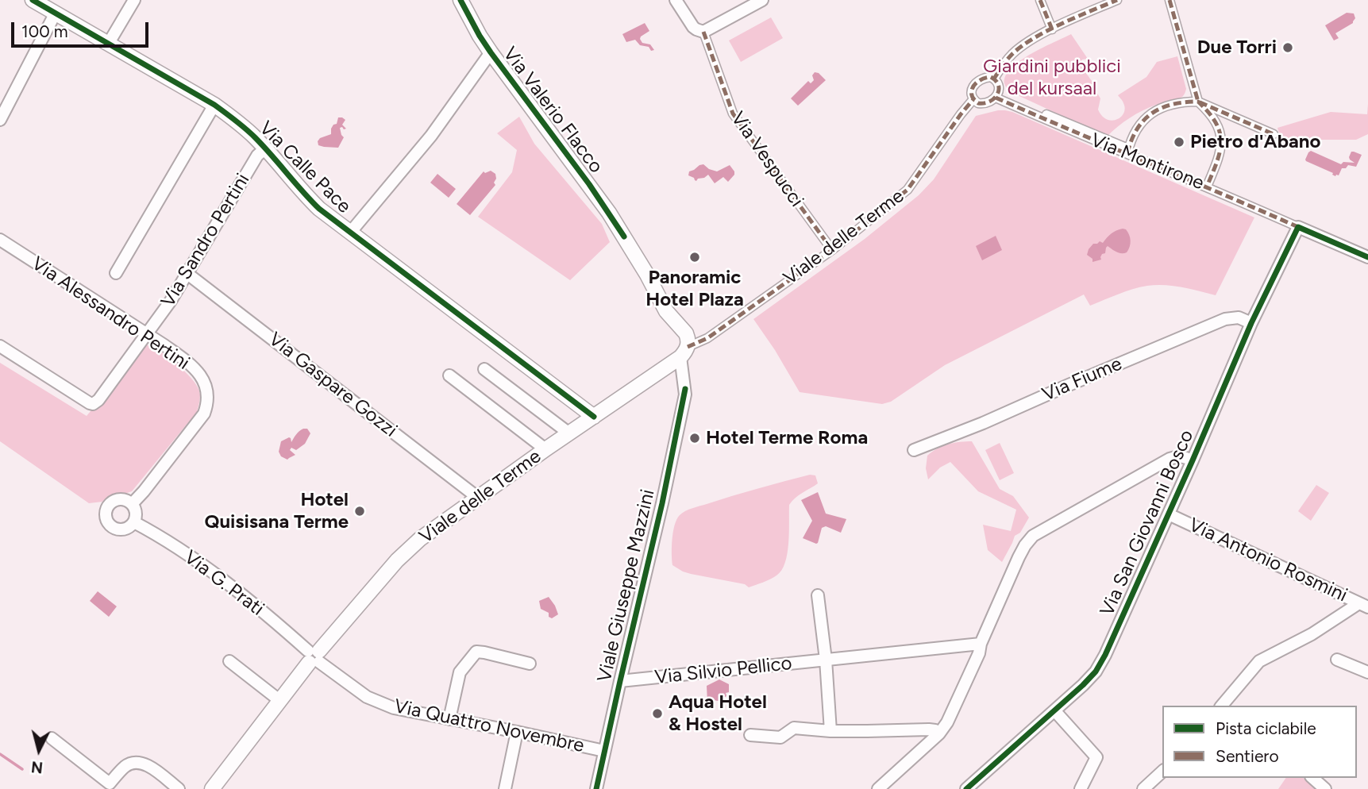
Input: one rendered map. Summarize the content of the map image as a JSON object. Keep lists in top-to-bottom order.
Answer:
{
  "streets": {
    "street": [
      "Via Valerio Flacco",
      "Via Vespucci",
      "Via Montirone",
      "Via Calle Pace",
      "Viale delle Terme",
      "Via Sandro Pertini",
      "Via Alessandro Pertini",
      "Via Fiume",
      "Via Gaspare Gozzi",
      "Via San Giovanni Bosco",
      "Via Antonio Rosmini",
      "Via G. Prati",
      "Viale Giuseppe Mazzini",
      "Via Silvio Pellico",
      "Via Quattro Novembre"
    ]
  },
  "crossings": [
    ["Via Valerio Flacco", "Viale delle Terme"],
    ["Via Valerio Flacco", "Viale Giuseppe Mazzini"],
    ["Via Vespucci", "Viale delle Terme"],
    ["Via Montirone", "Viale delle Terme"],
    ["Via Montirone", "Via San Giovanni Bosco"],
    ["Via Calle Pace", "Viale delle Terme"],
    ["Via Calle Pace", "Via Sandro Pertini"],
    ["Viale delle Terme", "Via Gaspare Gozzi"],
    ["Viale delle Terme", "Via G. Prati"],
    ["Viale delle Terme", "Viale Giuseppe Mazzini"],
    ["Viale delle Terme", "Via Quattro Novembre"],
    ["Via Sandro Pertini", "Via Alessandro Pertini"],
    ["Via Sandro Pertini", "Via Gaspare Gozzi"],
    ["Via Alessandro Pertini", "Via G. Prati"],
    ["Via Fiume", "Via San Giovanni Bosco"],
    ["Via San Giovanni Bosco", "Via Antonio Rosmini"],
    ["Via G. Prati", "Via Quattro Novembre"],
    ["Viale Giuseppe Mazzini", "Via Silvio Pellico"],
    ["Viale Giuseppe Mazzini", "Via Quattro Novembre"]
  ],
  "parks": ["Giardini pubblici del kursaal"],
  "places": [
    "Due Torri",
    "Pietro d'Abano",
    "Panoramic Hotel Plaza",
    "Hotel Terme Roma",
    "Hotel Quisisana Terme",
    "Aqua Hotel & Hostel"
  ],
  "legend": ["Pista ciclabile", "Sentiero"],
  "scale_bar": "100 m",
  "north": "bottom"
}
